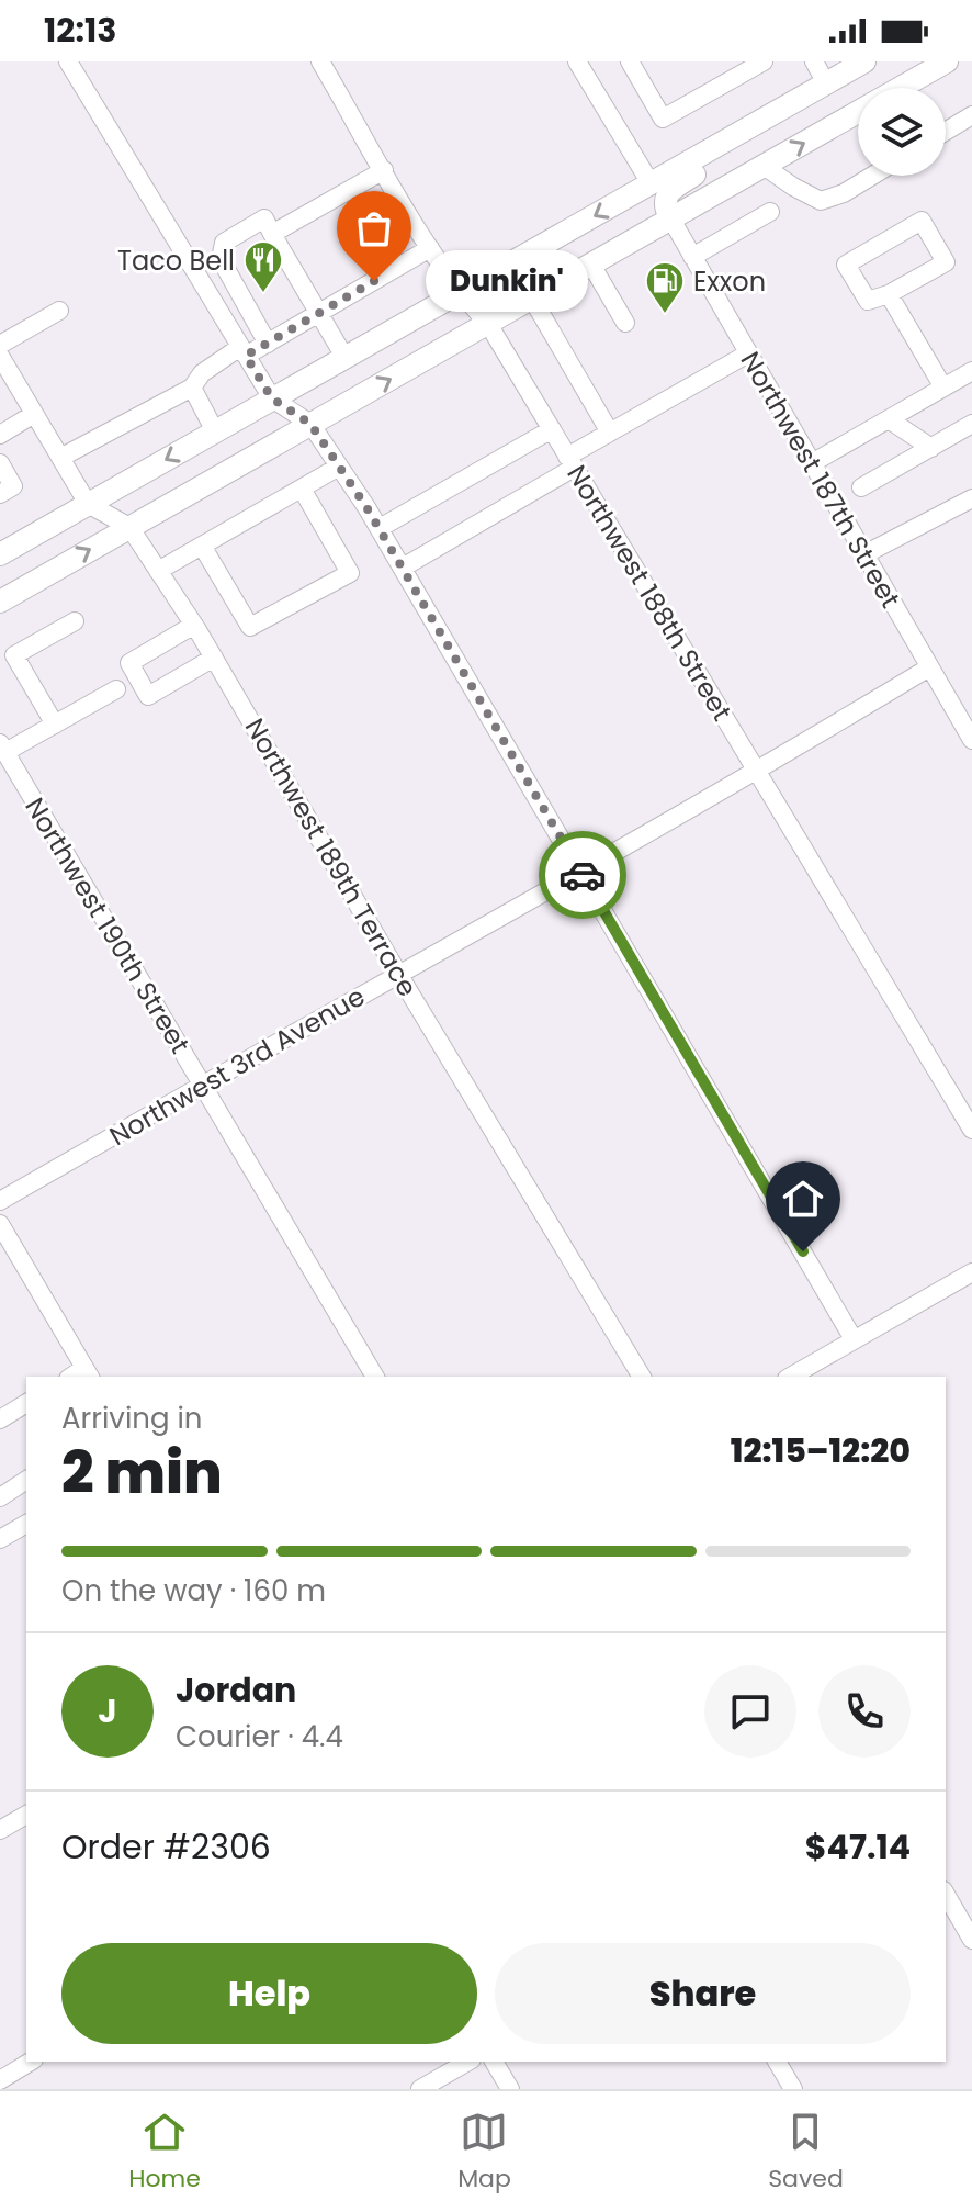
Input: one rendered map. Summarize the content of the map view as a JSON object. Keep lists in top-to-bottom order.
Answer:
{
  "streets": {
    "street": [
      "Northwest 187th Street",
      "Northwest 188th Street",
      "Northwest 189th Terrace",
      "Northwest 190th Street",
      "Northwest 3rd Avenue"
    ]
  },
  "crossings": [
    ["Northwest 187th Street", "Northwest 3rd Avenue"],
    ["Northwest 188th Street", "Northwest 3rd Avenue"],
    ["Northwest 189th Terrace", "Northwest 3rd Avenue"],
    ["Northwest 190th Street", "Northwest 3rd Avenue"]
  ],
  "places": {
    "other": ["Dunkin'"],
    "restaurant": ["Taco Bell"],
    "fuel station": ["Exxon"]
  },
  "page": {
    "status": "12:13",
    "bubble": "Dunkin'",
    "heading": ["2 min", "Arriving in", "12:15–12:20"],
    "panel": [
      "Jordan",
      "Courier · 4.4",
      "Order #2306",
      "$47.14"
    ],
    "bar": "On the way · 160 m",
    "round": "J",
    "buttons": ["Help", "Share"],
    "tabs": ["Home", "Map", "Saved"]
  }
}
